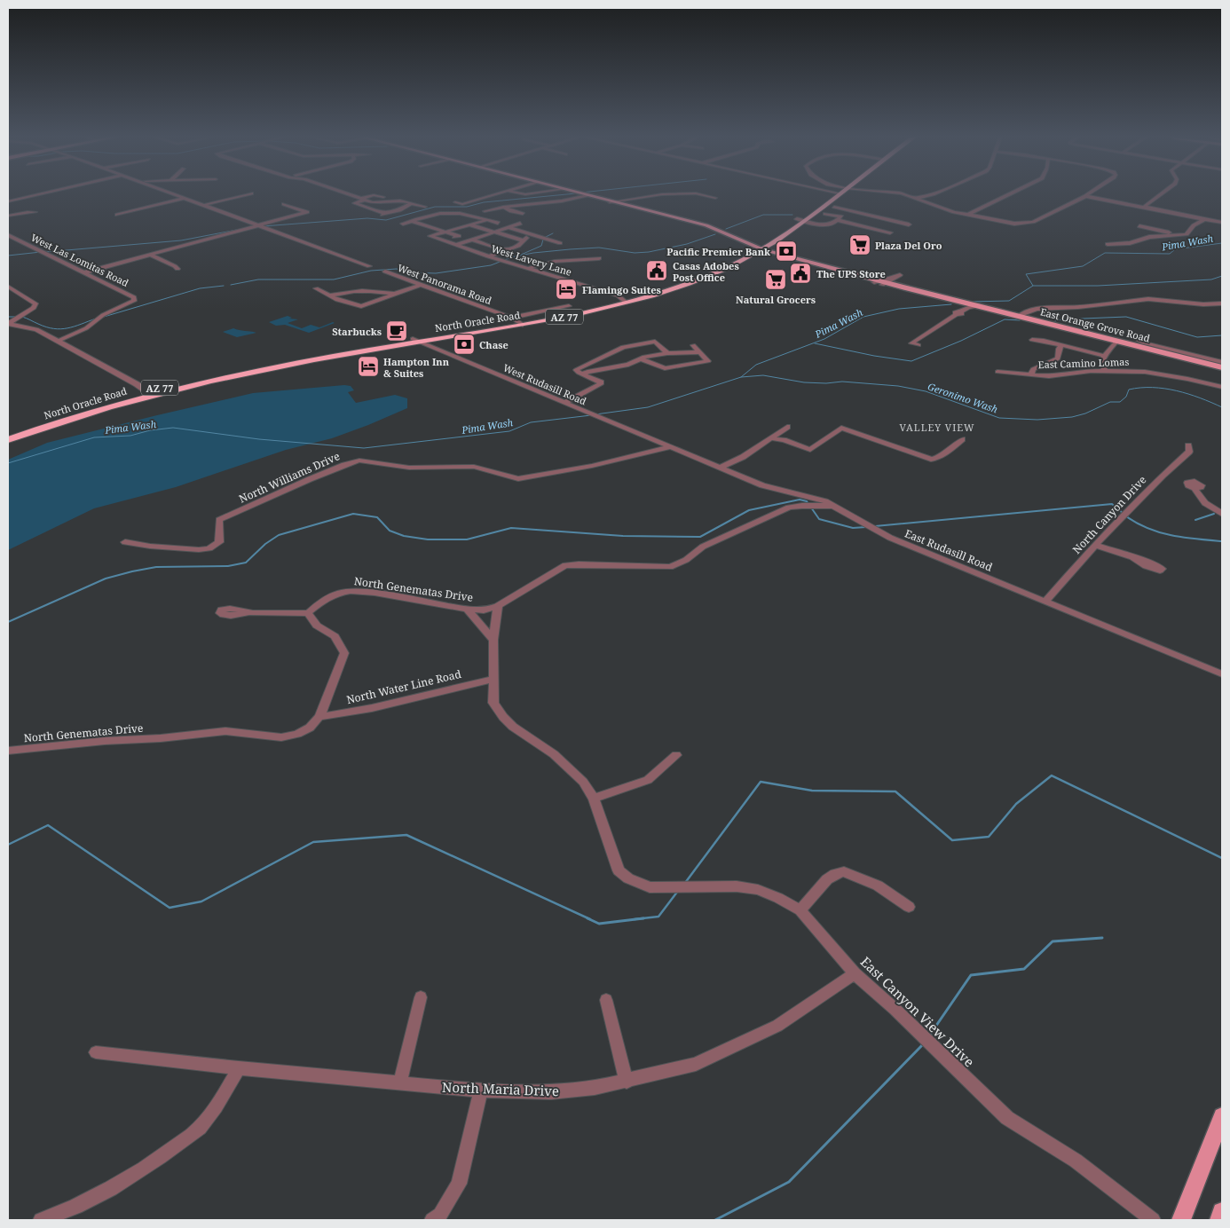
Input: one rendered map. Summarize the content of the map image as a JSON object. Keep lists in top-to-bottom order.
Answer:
{
  "streets": {
    "highway": ["AZ 77", "North Oracle Road"],
    "main road": ["East Orange Grove Road"],
    "street": [
      "West Las Lomitas Road",
      "West Lavery Lane",
      "West Panorama Road",
      "East Camino Lomas",
      "West Rudasill Road",
      "North Williams Drive",
      "North Canyon Drive",
      "East Rudasill Road",
      "North Genematas Drive",
      "North Water Line Road",
      "East Canyon View Drive",
      "North Maria Drive"
    ]
  },
  "crossings": [
    ["West Lavery Lane", "North Oracle Road"],
    ["West Panorama Road", "North Oracle Road"],
    ["North Oracle Road", "East Orange Grove Road"],
    ["North Oracle Road", "West Rudasill Road"],
    ["West Rudasill Road", "North Williams Drive"],
    ["West Rudasill Road", "East Rudasill Road"],
    ["North Williams Drive", "East Rudasill Road"],
    ["North Canyon Drive", "East Rudasill Road"],
    ["East Rudasill Road", "North Genematas Drive"],
    ["North Genematas Drive", "North Water Line Road"],
    ["North Genematas Drive", "East Canyon View Drive"],
    ["North Water Line Road", "East Canyon View Drive"],
    ["East Canyon View Drive", "North Maria Drive"]
  ],
  "districts": ["VALLEY VIEW"],
  "water": ["Pima Wash", "Geronimo Wash"],
  "places": {
    "supermarket": ["Plaza Del Oro", "Natural Grocers"],
    "bank": ["Pacific Premier Bank", "Chase"],
    "public building": ["Casas Adobes Post Office", "The UPS Store"],
    "hotel": ["Flamingo Suites", "Hampton Inn & Suites"],
    "cafe": ["Starbucks"]
  }
}
